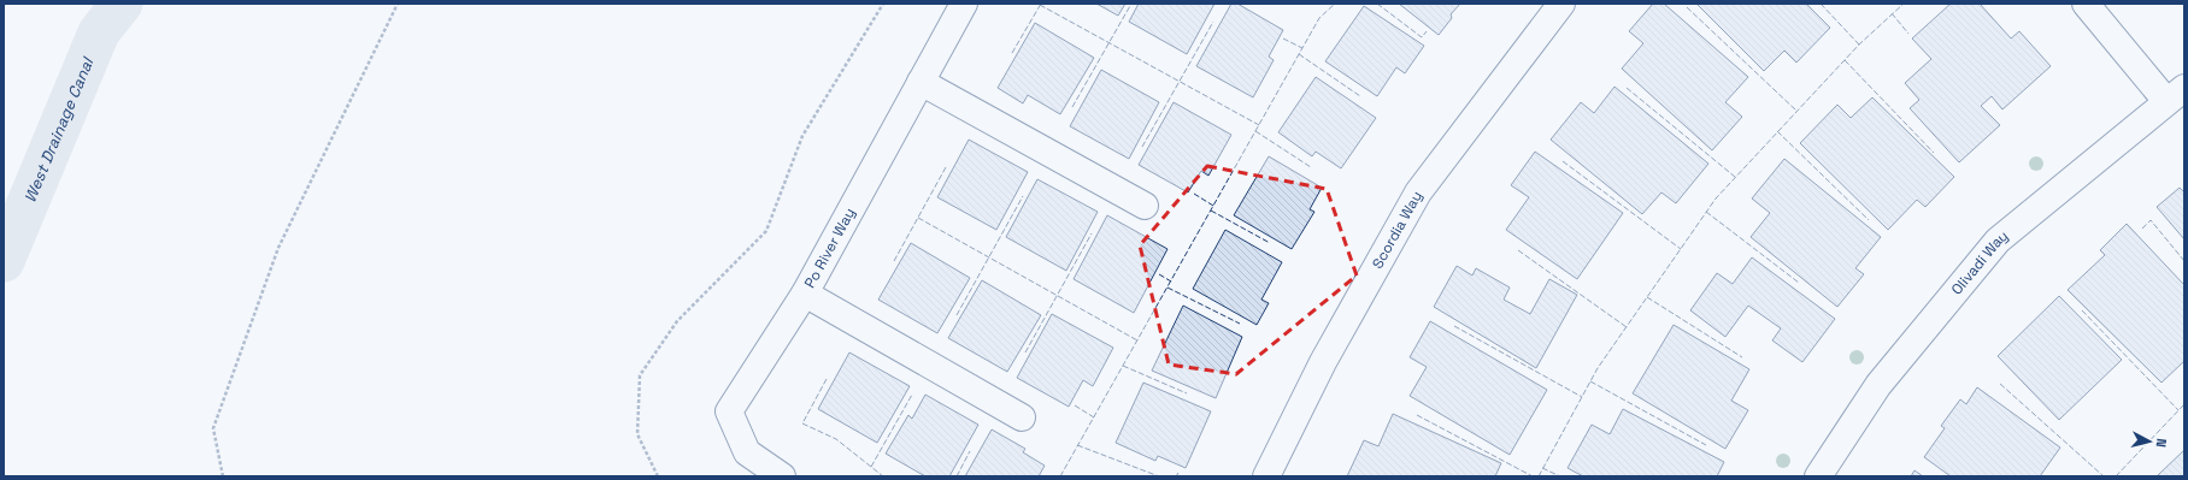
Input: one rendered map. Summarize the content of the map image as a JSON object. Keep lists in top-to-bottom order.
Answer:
{
  "streets": {
    "street": ["Scordia Way", "Po River Way", "Olivadi Way"]
  },
  "water": ["West Drainage Canal"],
  "north": "right"
}
